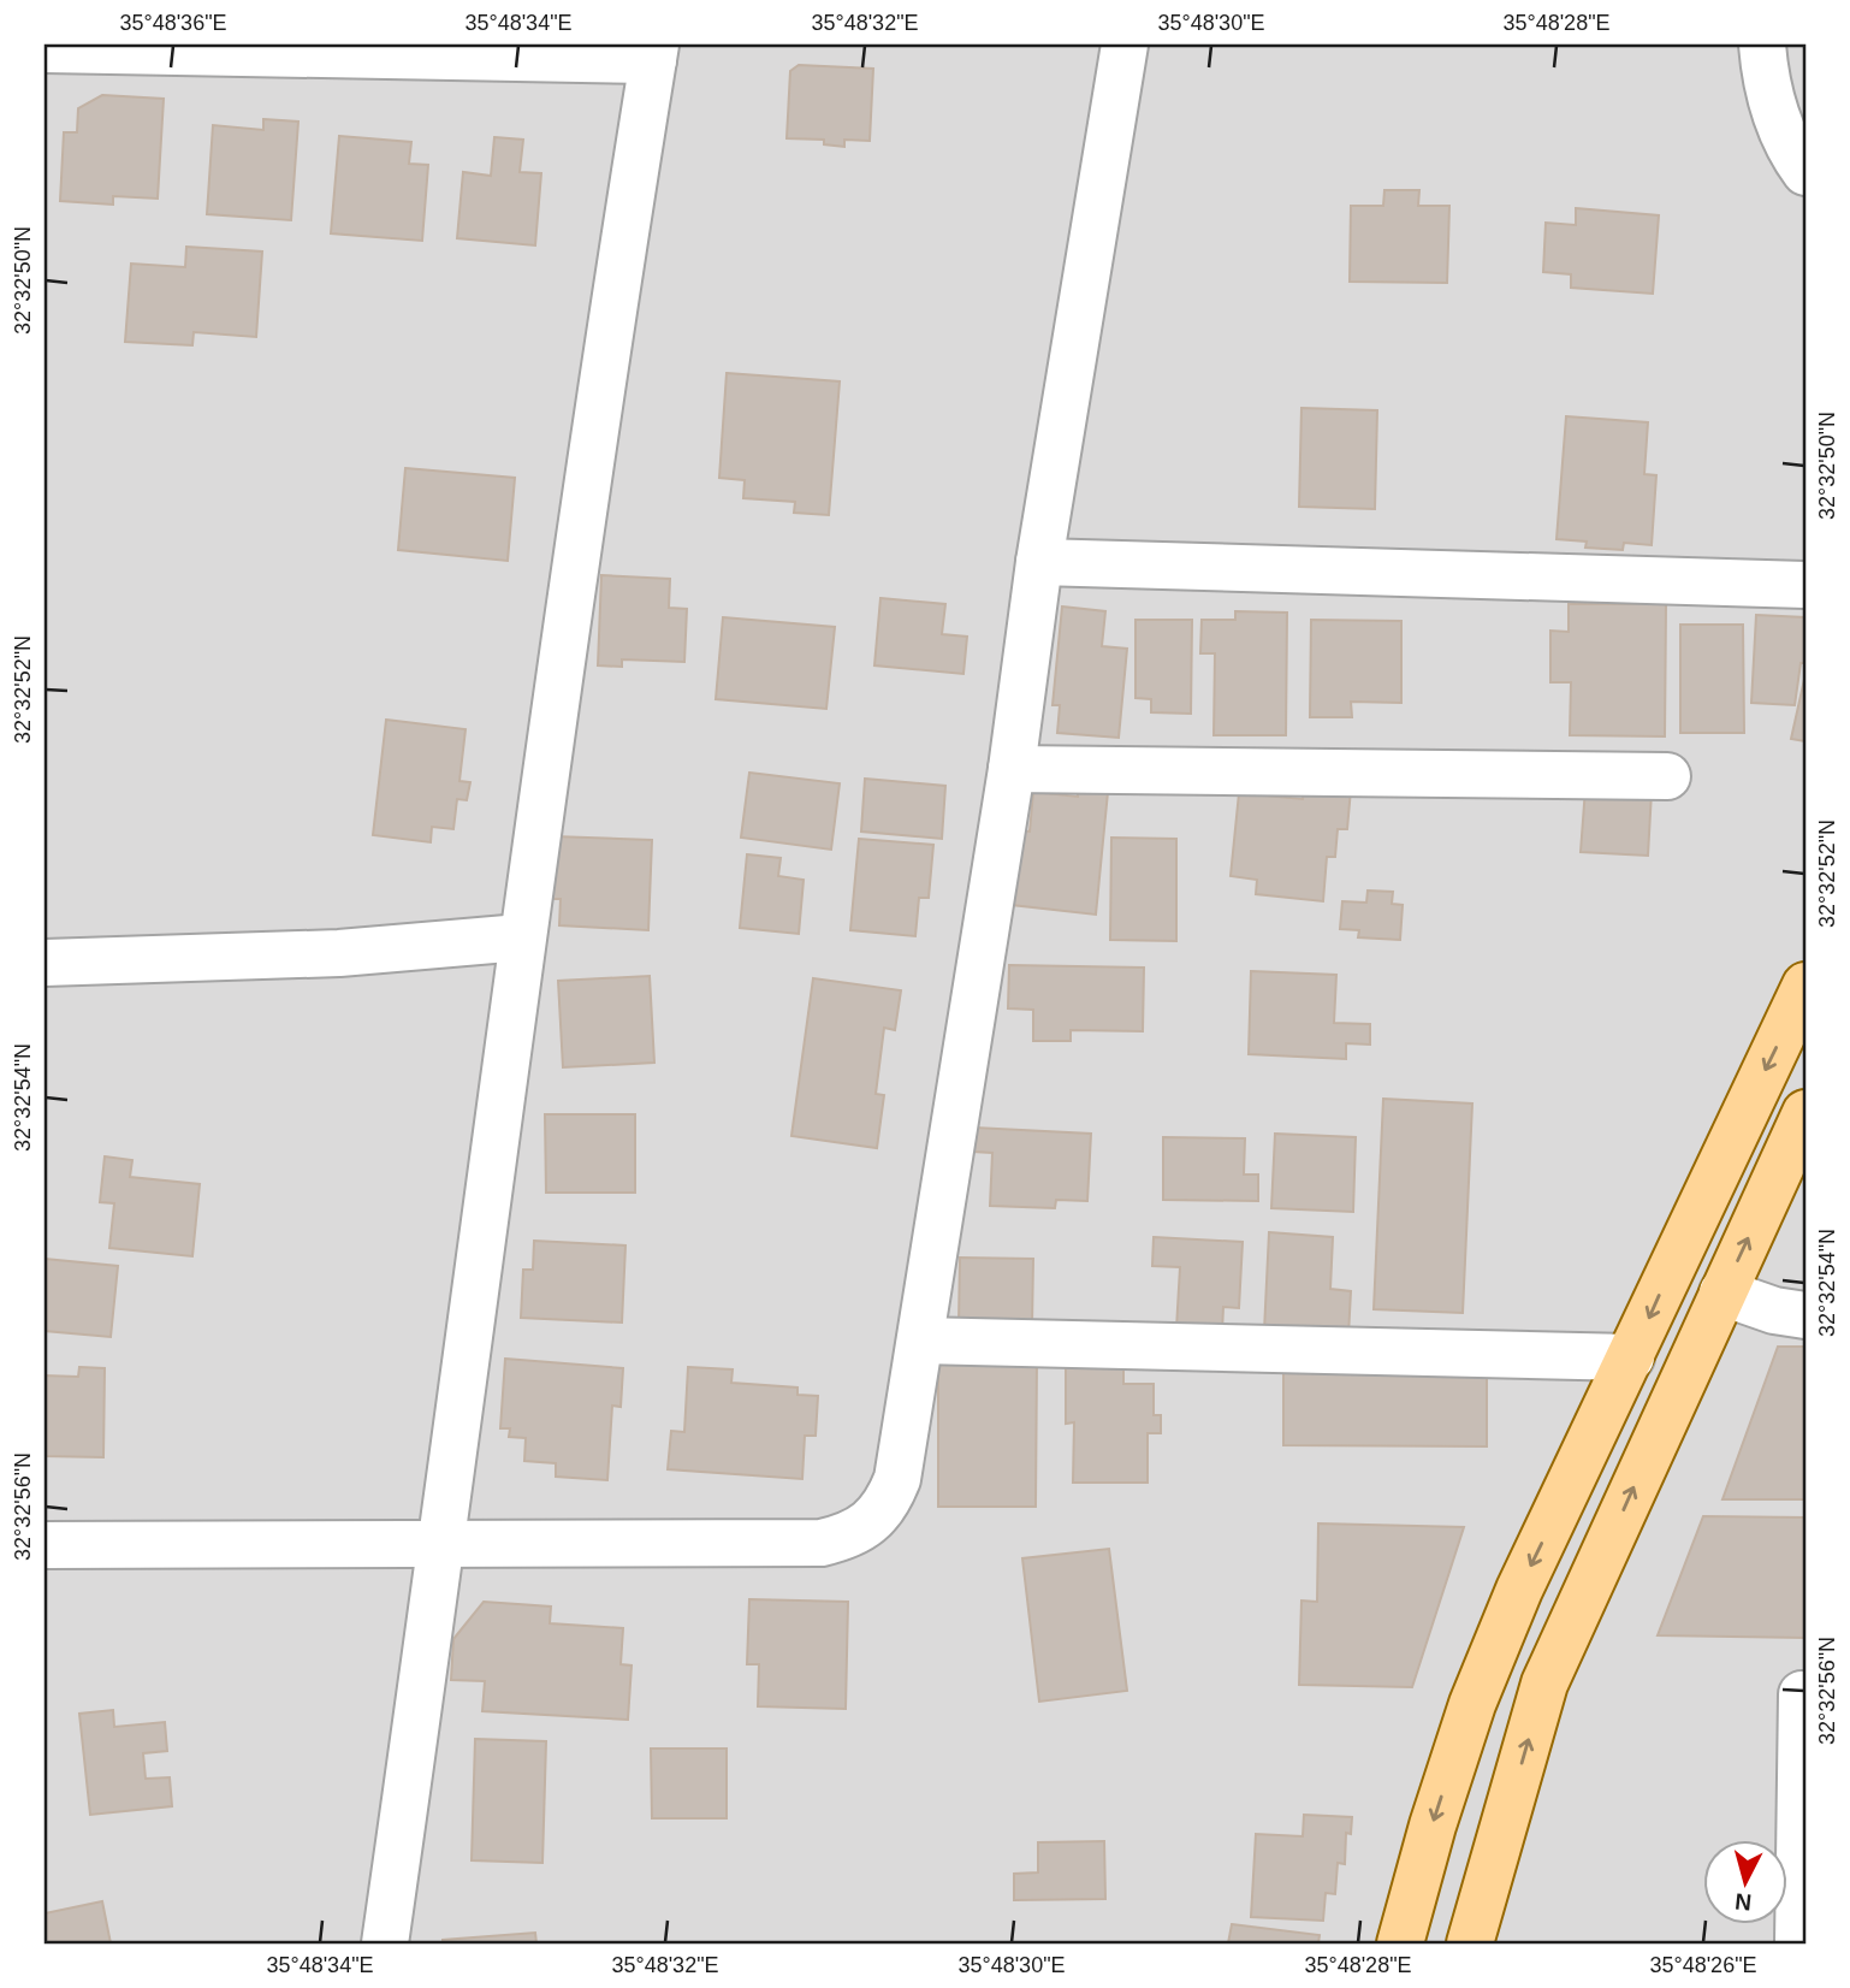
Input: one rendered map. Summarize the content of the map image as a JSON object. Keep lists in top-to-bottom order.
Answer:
{
  "north": "bottom",
  "coordinates": [
    "35°48'36\"E",
    "35°48'34\"E",
    "35°48'32\"E",
    "35°48'30\"E",
    "35°48'28\"E",
    "32°32'50\"N",
    "32°32'52\"N",
    "32°32'54\"N",
    "32°32'56\"N",
    "35°48'26\"E"
  ]
}
